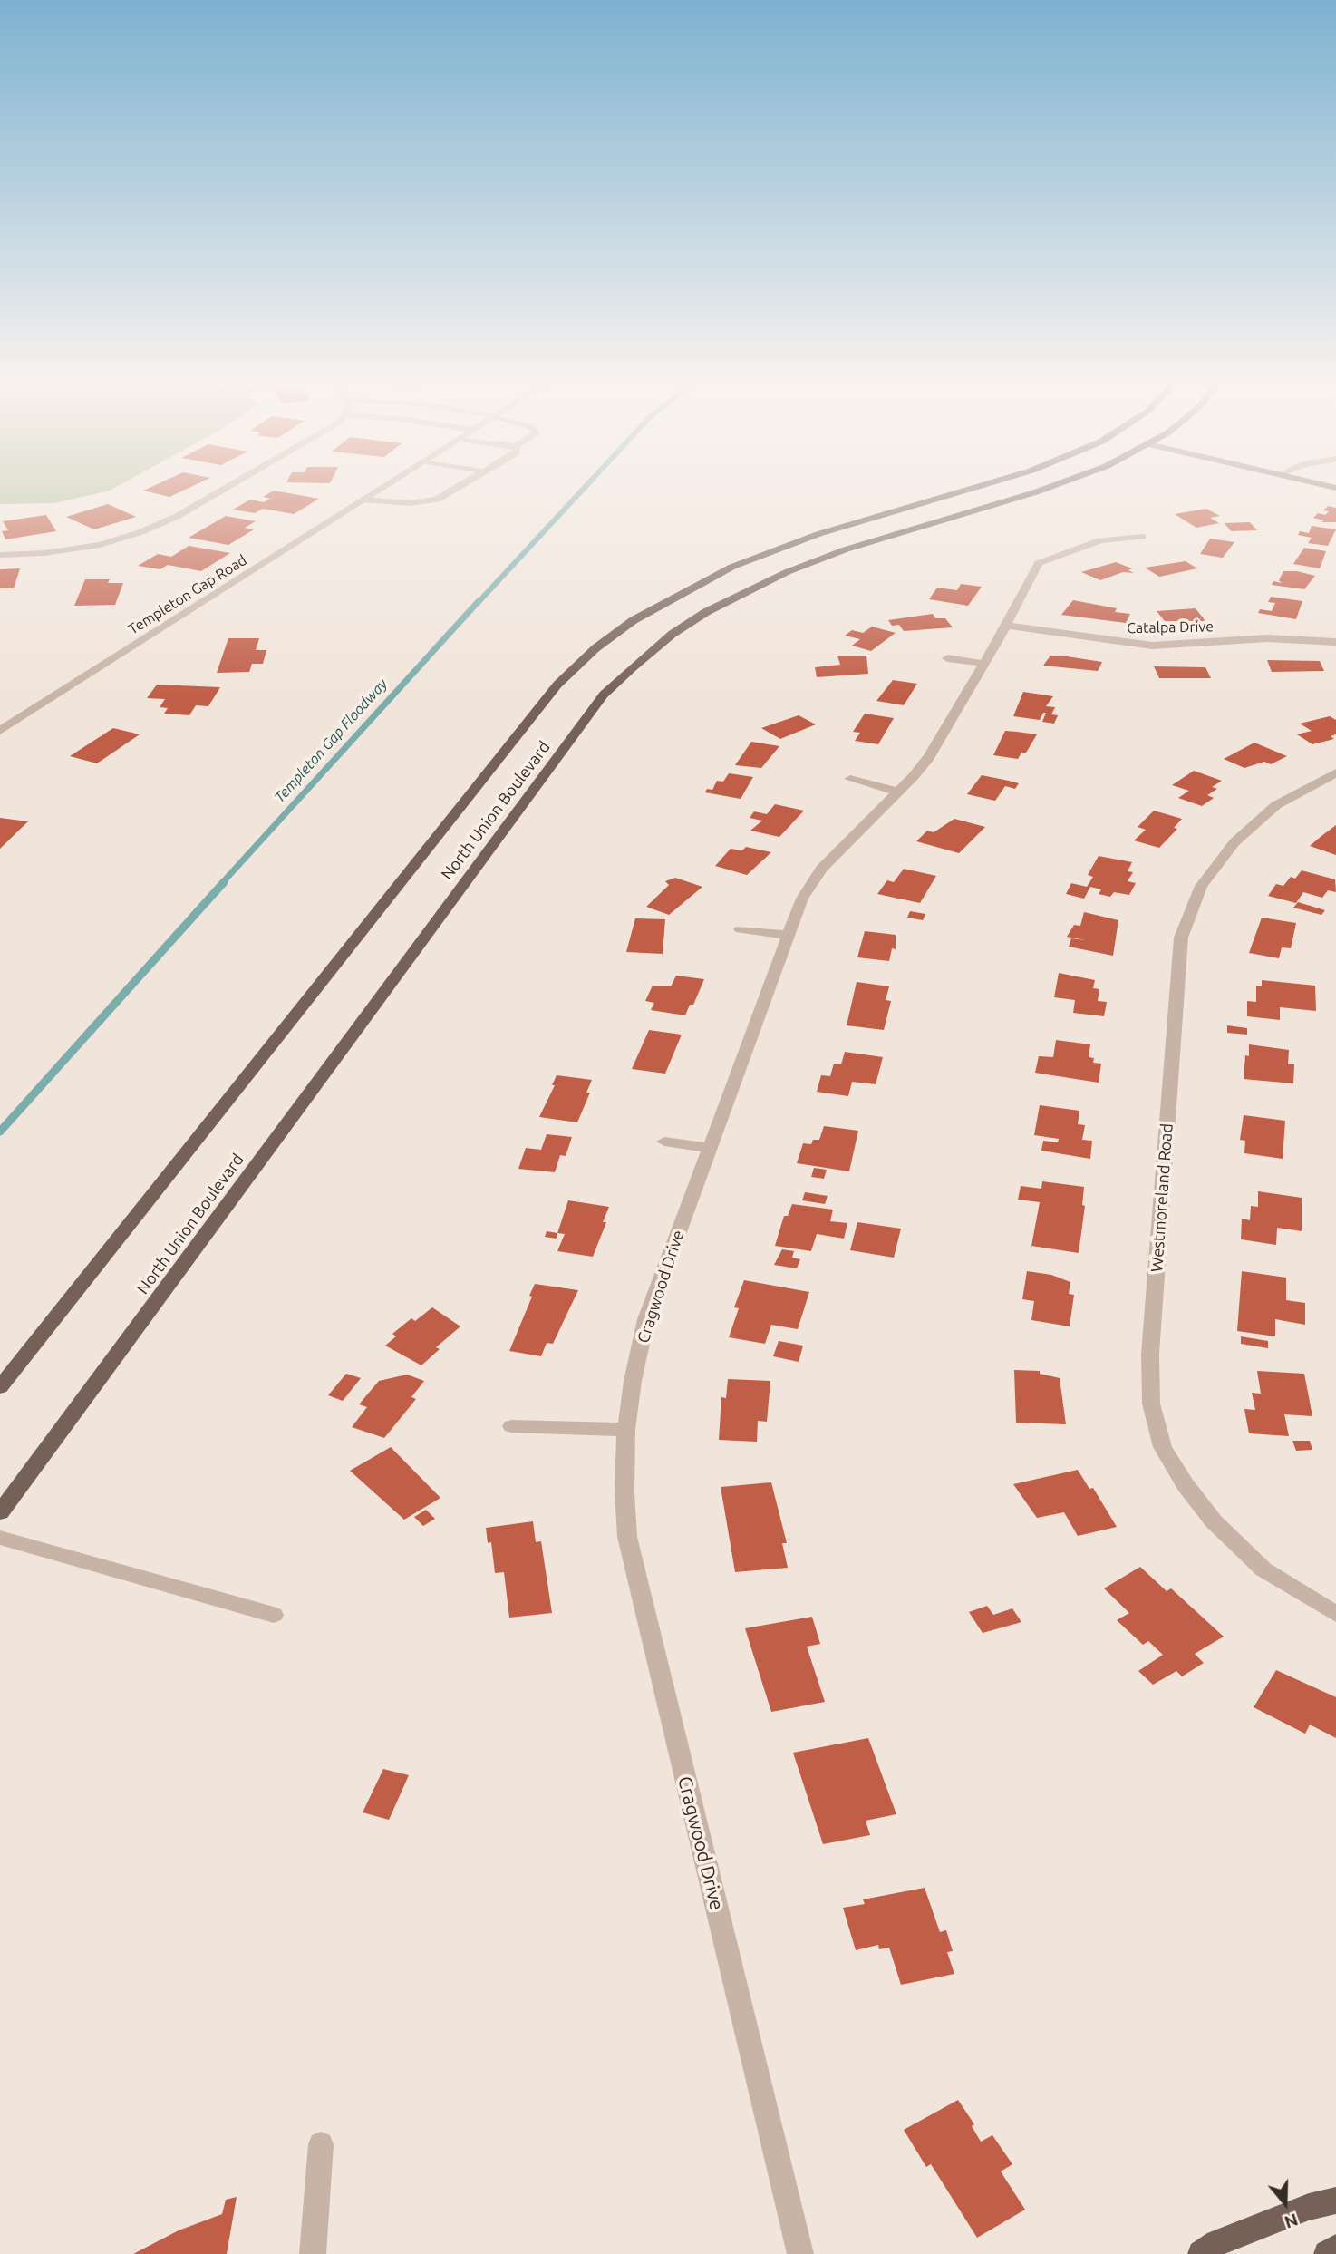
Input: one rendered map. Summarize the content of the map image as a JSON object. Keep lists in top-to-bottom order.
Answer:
{
  "streets": {
    "main road": ["North Union Boulevard"],
    "street": [
      "Templeton Gap Road",
      "Catalpa Drive",
      "Westmoreland Road",
      "Cragwood Drive"
    ]
  },
  "crossings": [
    ["Catalpa Drive", "Cragwood Drive"]
  ],
  "water": ["Templeton Gap Floodway"],
  "north": "bottom"
}
